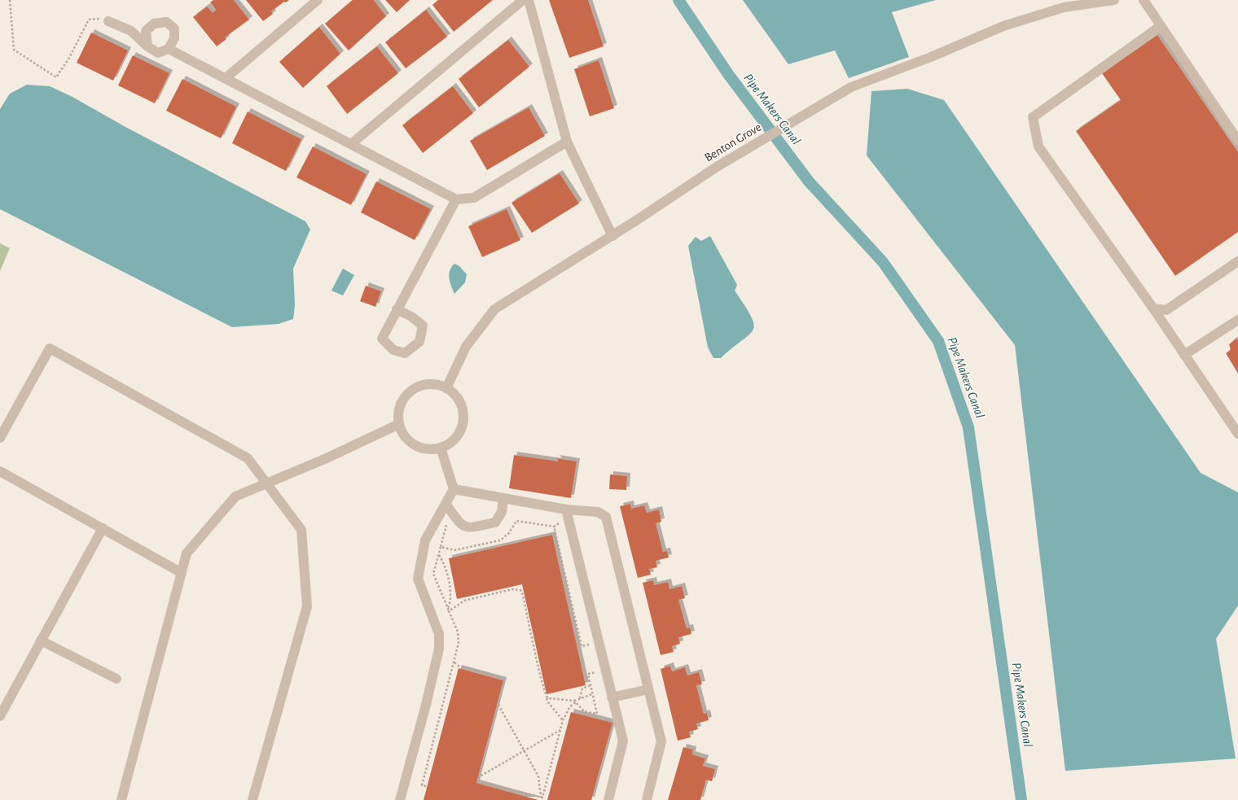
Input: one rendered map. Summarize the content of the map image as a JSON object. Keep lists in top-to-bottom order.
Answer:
{
  "streets": {
    "street": ["Benton Grove"]
  },
  "water": ["Pipe Makers Canal"]
}
